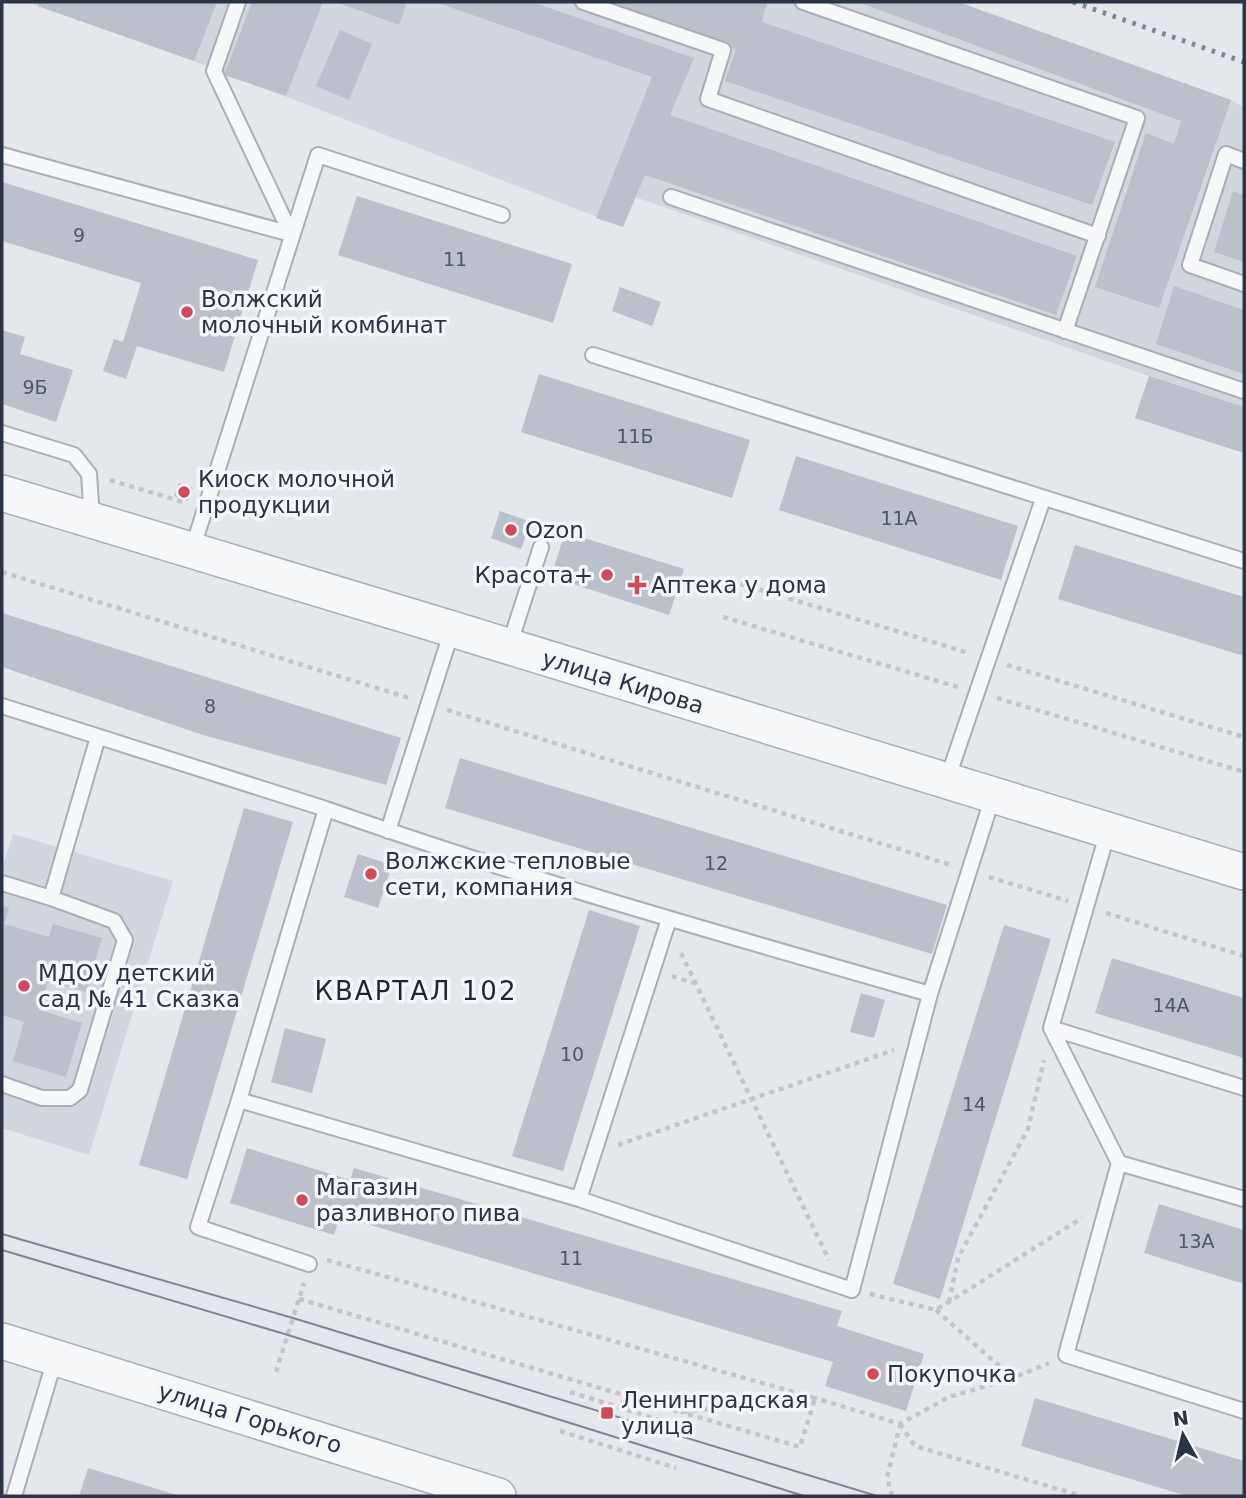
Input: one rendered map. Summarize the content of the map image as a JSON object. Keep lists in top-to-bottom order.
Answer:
{
  "streets": {
    "street": ["улица Кирова", "улица Горького"]
  },
  "districts": ["КВАРТАЛ 102"],
  "places": {
    "other": [
      "Волжский молочный комбинат",
      "Киоск молочной продукции",
      "Ozon",
      "Красота+",
      "Волжские тепловые сети, компания",
      "МДОУ детский сад № 41 Сказка",
      "Магазин разливного пива",
      "Покупочка"
    ],
    "health": ["Аптека у дома"],
    "transit": ["Ленинградская улица"]
  },
  "house_numbers": [
    "9",
    "11",
    "9Б",
    "11Б",
    "11А",
    "8",
    "12",
    "14А",
    "10",
    "14",
    "13А",
    "11"
  ],
  "north": "top"
}
